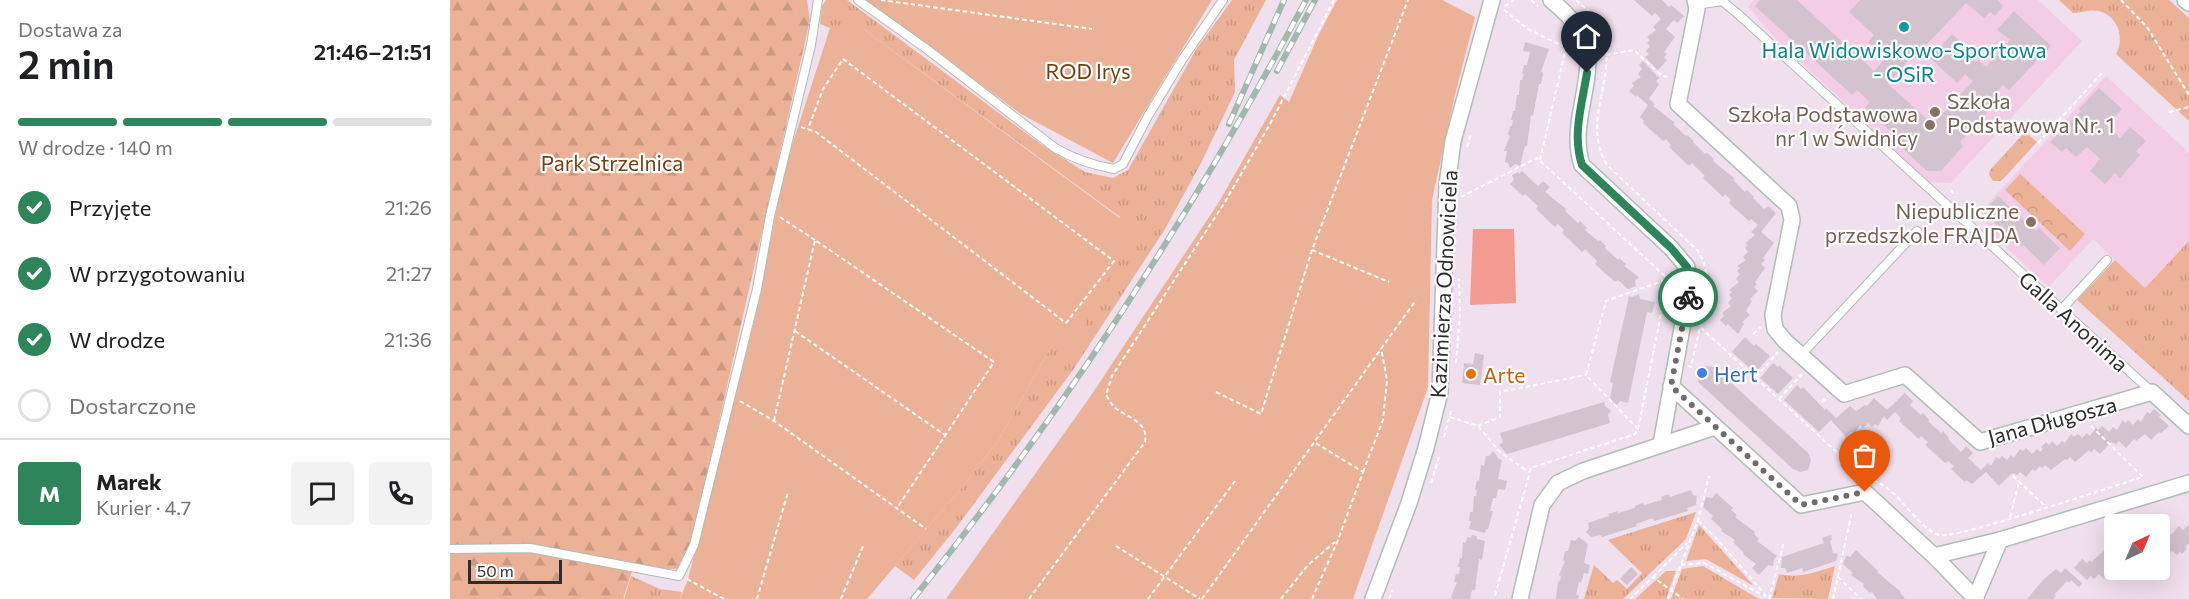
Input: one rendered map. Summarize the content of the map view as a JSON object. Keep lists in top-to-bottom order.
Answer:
{
  "streets": {
    "street": ["Kazimierza Odnowiciela", "Jana Długosza"],
    "lane": ["Galla Anonima"]
  },
  "crossings": [
    ["Galla Anonima", "Jana Długosza"]
  ],
  "parks": ["ROD Irys", "Park Strzelnica"],
  "places": [
    "Hala Widowiskowo-Sportowa - OSiR",
    "Szkoła Podstawowa Nr. 1",
    "Szkoła Podstawowa nr 1 w Świdnicy",
    "Niepubliczne przedszkole FRAJDA",
    "Hert",
    "Arte"
  ],
  "scale_bar": "50 m",
  "north": "top right",
  "page": {
    "heading": ["2 min", "Dostawa za", "21:46–21:51"],
    "panel": ["Marek", "Kurier · 4.7"],
    "bar": "W drodze · 140 m",
    "list": [
      ["Przyjęte", "21:26"],
      ["W przygotowaniu", "21:27"],
      ["W drodze", "21:36"],
      "Dostarczone"
    ],
    "round": "M",
    "scale": "50 m"
  }
}
